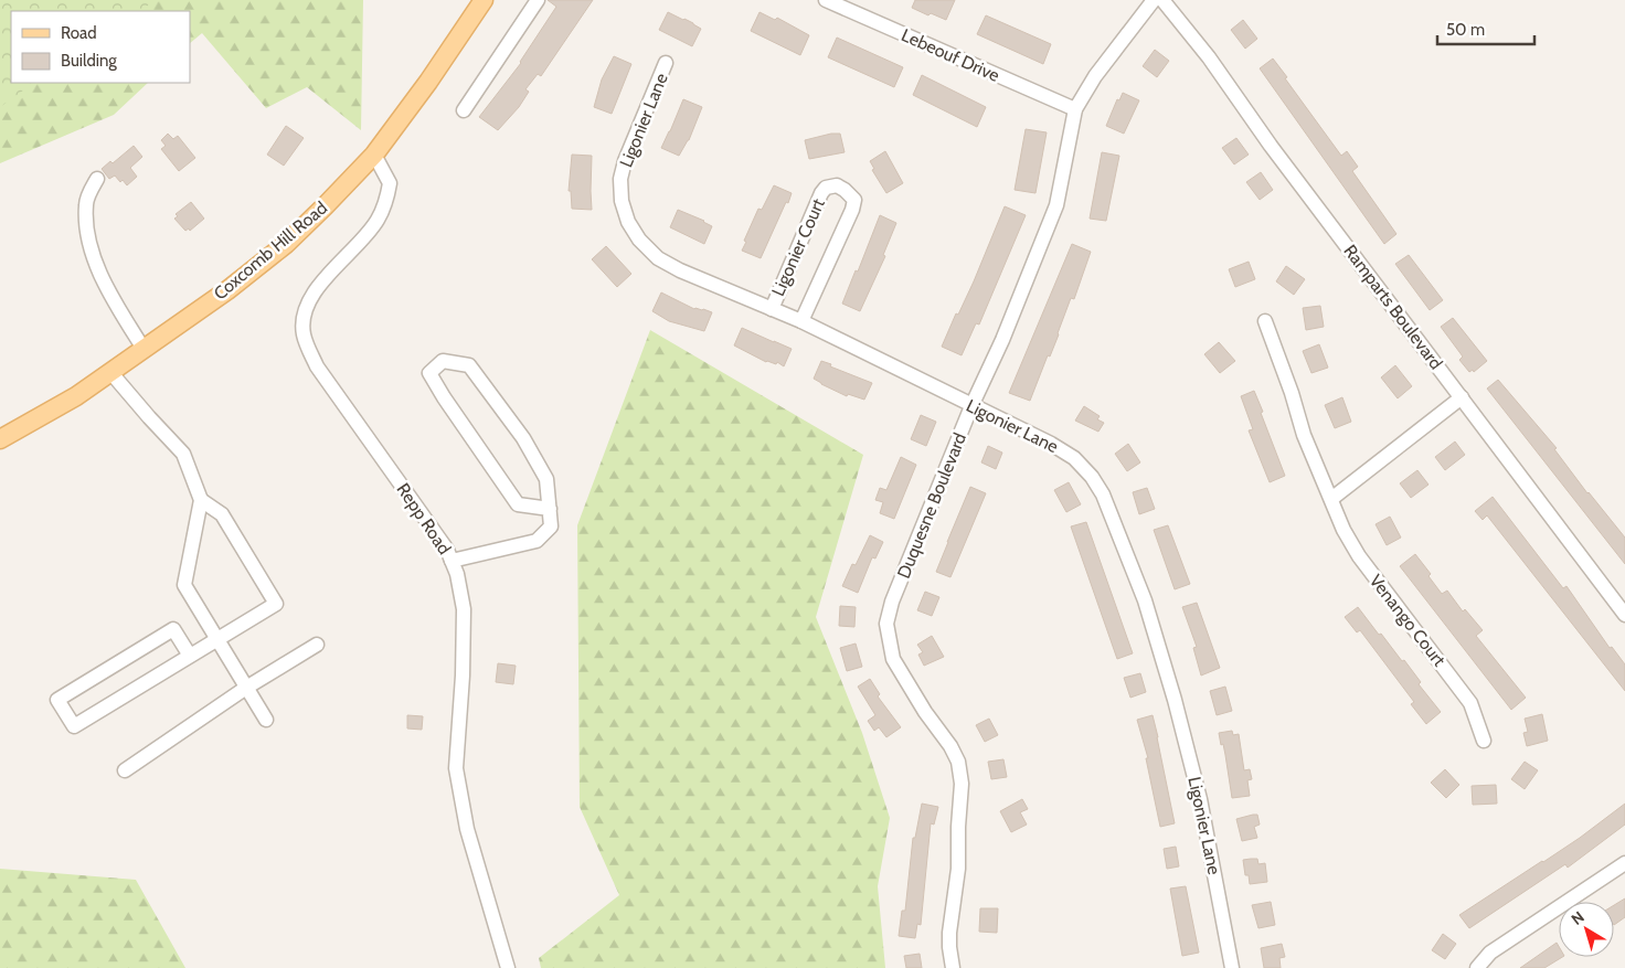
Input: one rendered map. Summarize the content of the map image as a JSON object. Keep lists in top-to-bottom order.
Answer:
{
  "streets": {
    "main road": ["Coxcomb Hill Road"],
    "street": [
      "Lebeouf Drive",
      "Ligonier Lane",
      "Ligonier Court",
      "Ramparts Boulevard",
      "Duquesne Boulevard",
      "Repp Road",
      "Venango Court"
    ]
  },
  "crossings": [
    ["Lebeouf Drive", "Duquesne Boulevard"],
    ["Ligonier Lane", "Ligonier Court"],
    ["Ligonier Lane", "Duquesne Boulevard"],
    ["Coxcomb Hill Road", "Repp Road"]
  ],
  "legend": ["Road", "Building"],
  "scale_bar": "50 m",
  "north": "top left"
}
